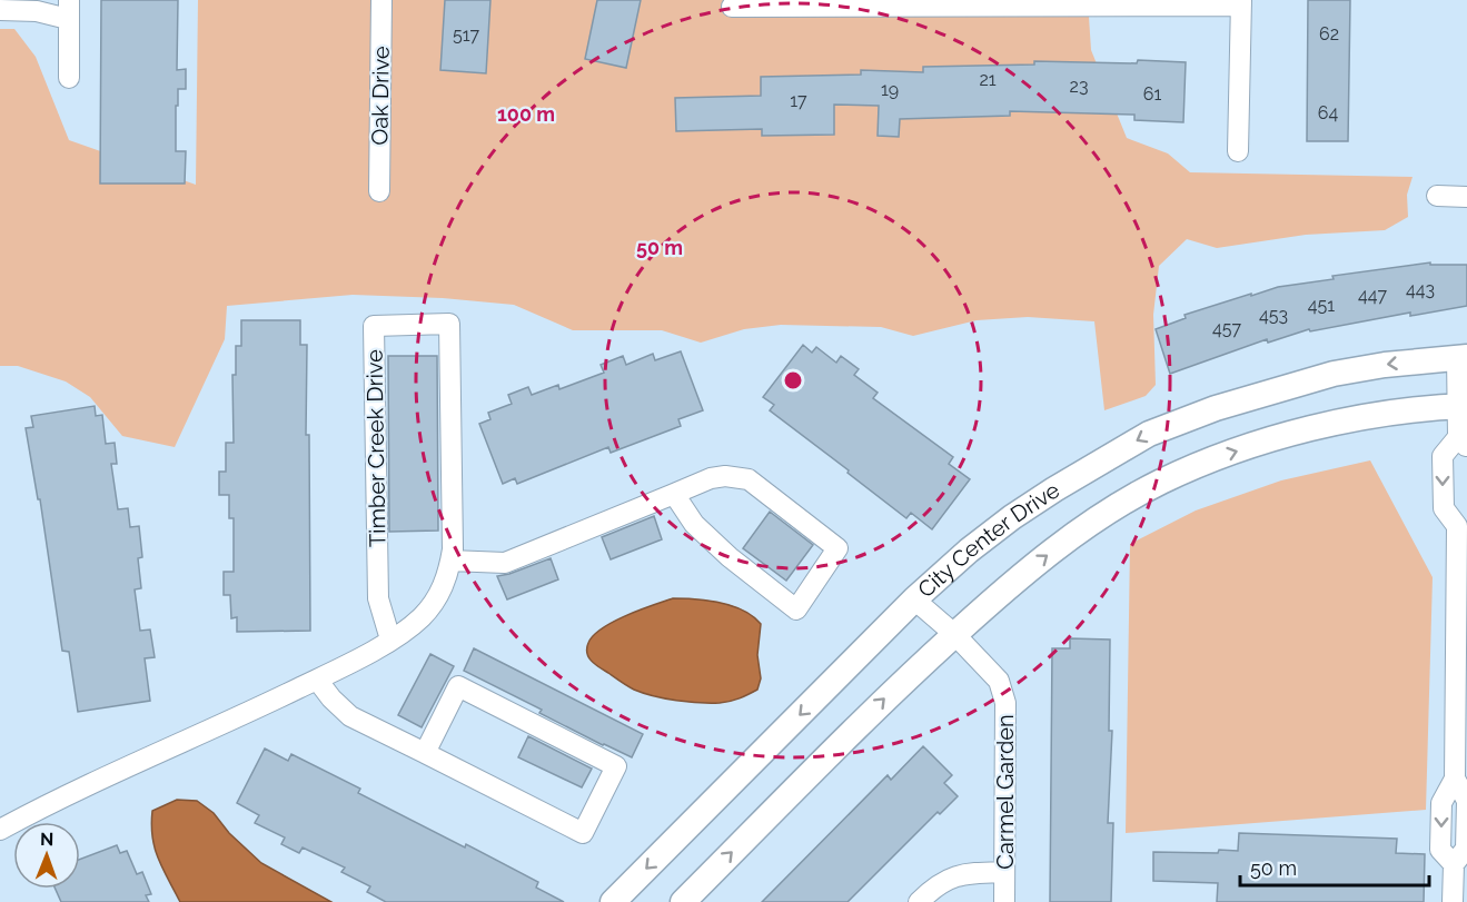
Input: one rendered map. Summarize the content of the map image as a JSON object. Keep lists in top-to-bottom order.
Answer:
{
  "streets": {
    "street": [
      "Oak Drive",
      "Timber Creek Drive",
      "City Center Drive",
      "Carmel Garden"
    ]
  },
  "crossings": [
    ["City Center Drive", "Carmel Garden"]
  ],
  "house_numbers": [
    "62",
    "517",
    "21",
    "23",
    "19",
    "61",
    "17",
    "64",
    "443",
    "447",
    "451",
    "453",
    "457"
  ],
  "scale_bar": "50 m",
  "north": "top",
  "rings": ["100 m", "50 m"]
}
